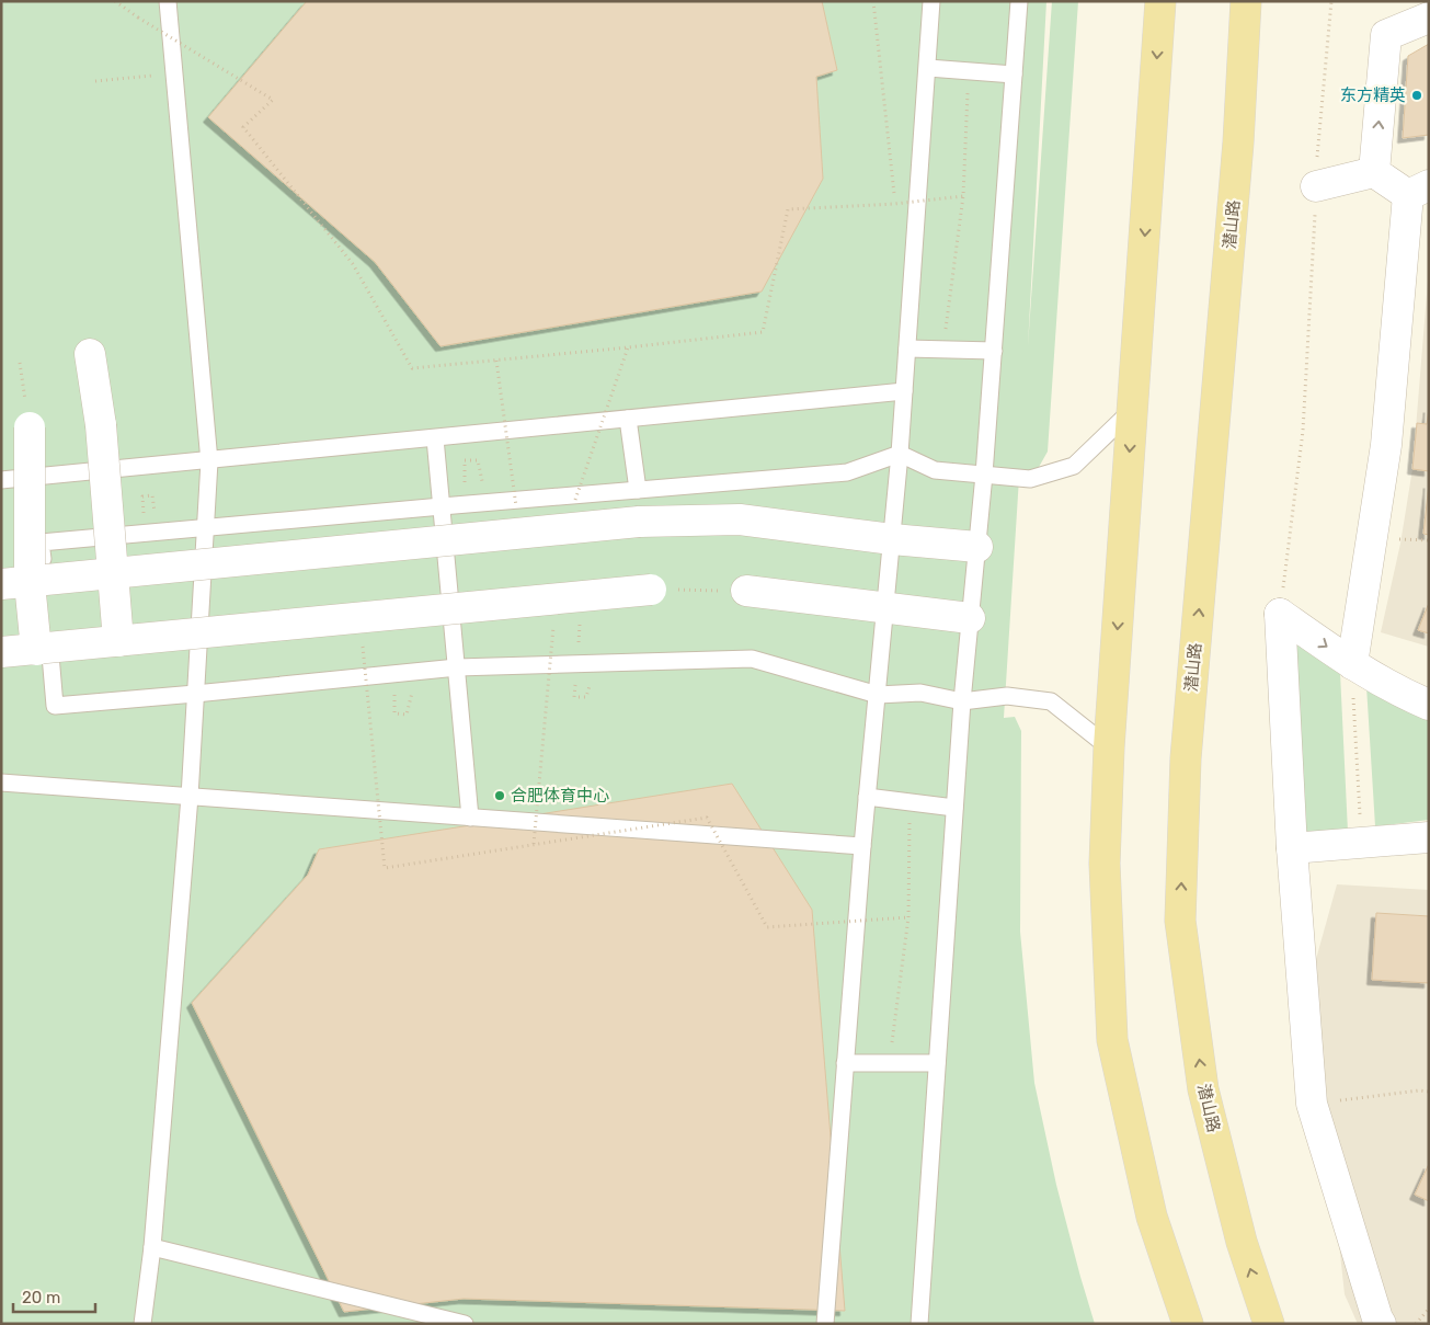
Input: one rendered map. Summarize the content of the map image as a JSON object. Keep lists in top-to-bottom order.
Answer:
{
  "streets": {
    "main road": ["潜山路"]
  },
  "places": ["东方精英", "合肥体育中心"],
  "scale_bar": "20 m"
}
